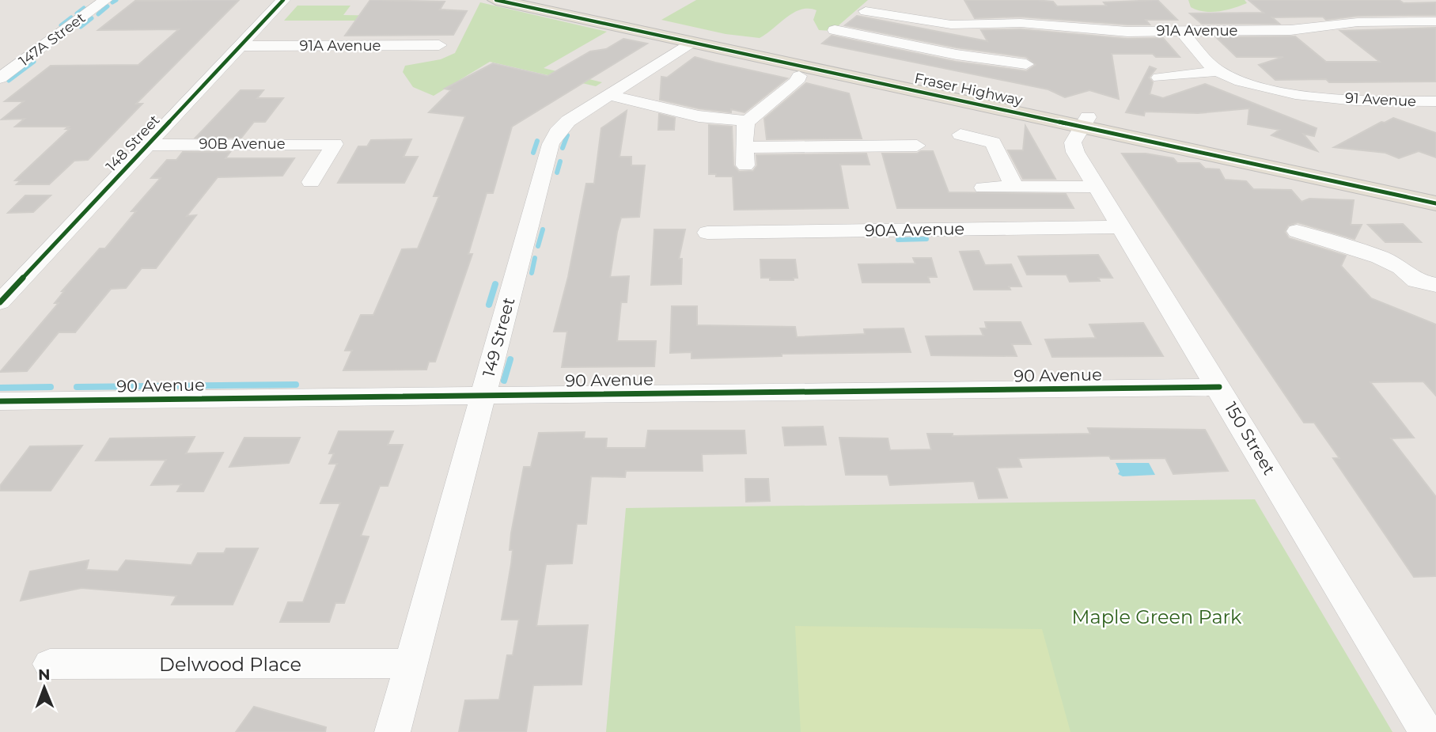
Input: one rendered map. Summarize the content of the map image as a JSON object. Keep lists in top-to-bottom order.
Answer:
{
  "streets": {
    "main road": ["Fraser Highway"],
    "street": [
      "91A Avenue",
      "147A Street",
      "91 Avenue",
      "148 Street",
      "90B Avenue",
      "90A Avenue",
      "149 Street",
      "90 Avenue",
      "150 Street",
      "Delwood Place"
    ]
  },
  "crossings": [
    ["91A Avenue", "148 Street"],
    ["Fraser Highway", "149 Street"],
    ["Fraser Highway", "150 Street"],
    ["148 Street", "90B Avenue"],
    ["90A Avenue", "150 Street"],
    ["149 Street", "90 Avenue"],
    ["149 Street", "Delwood Place"],
    ["90 Avenue", "150 Street"]
  ],
  "parks": ["Maple Green Park"],
  "north": "top"
}
